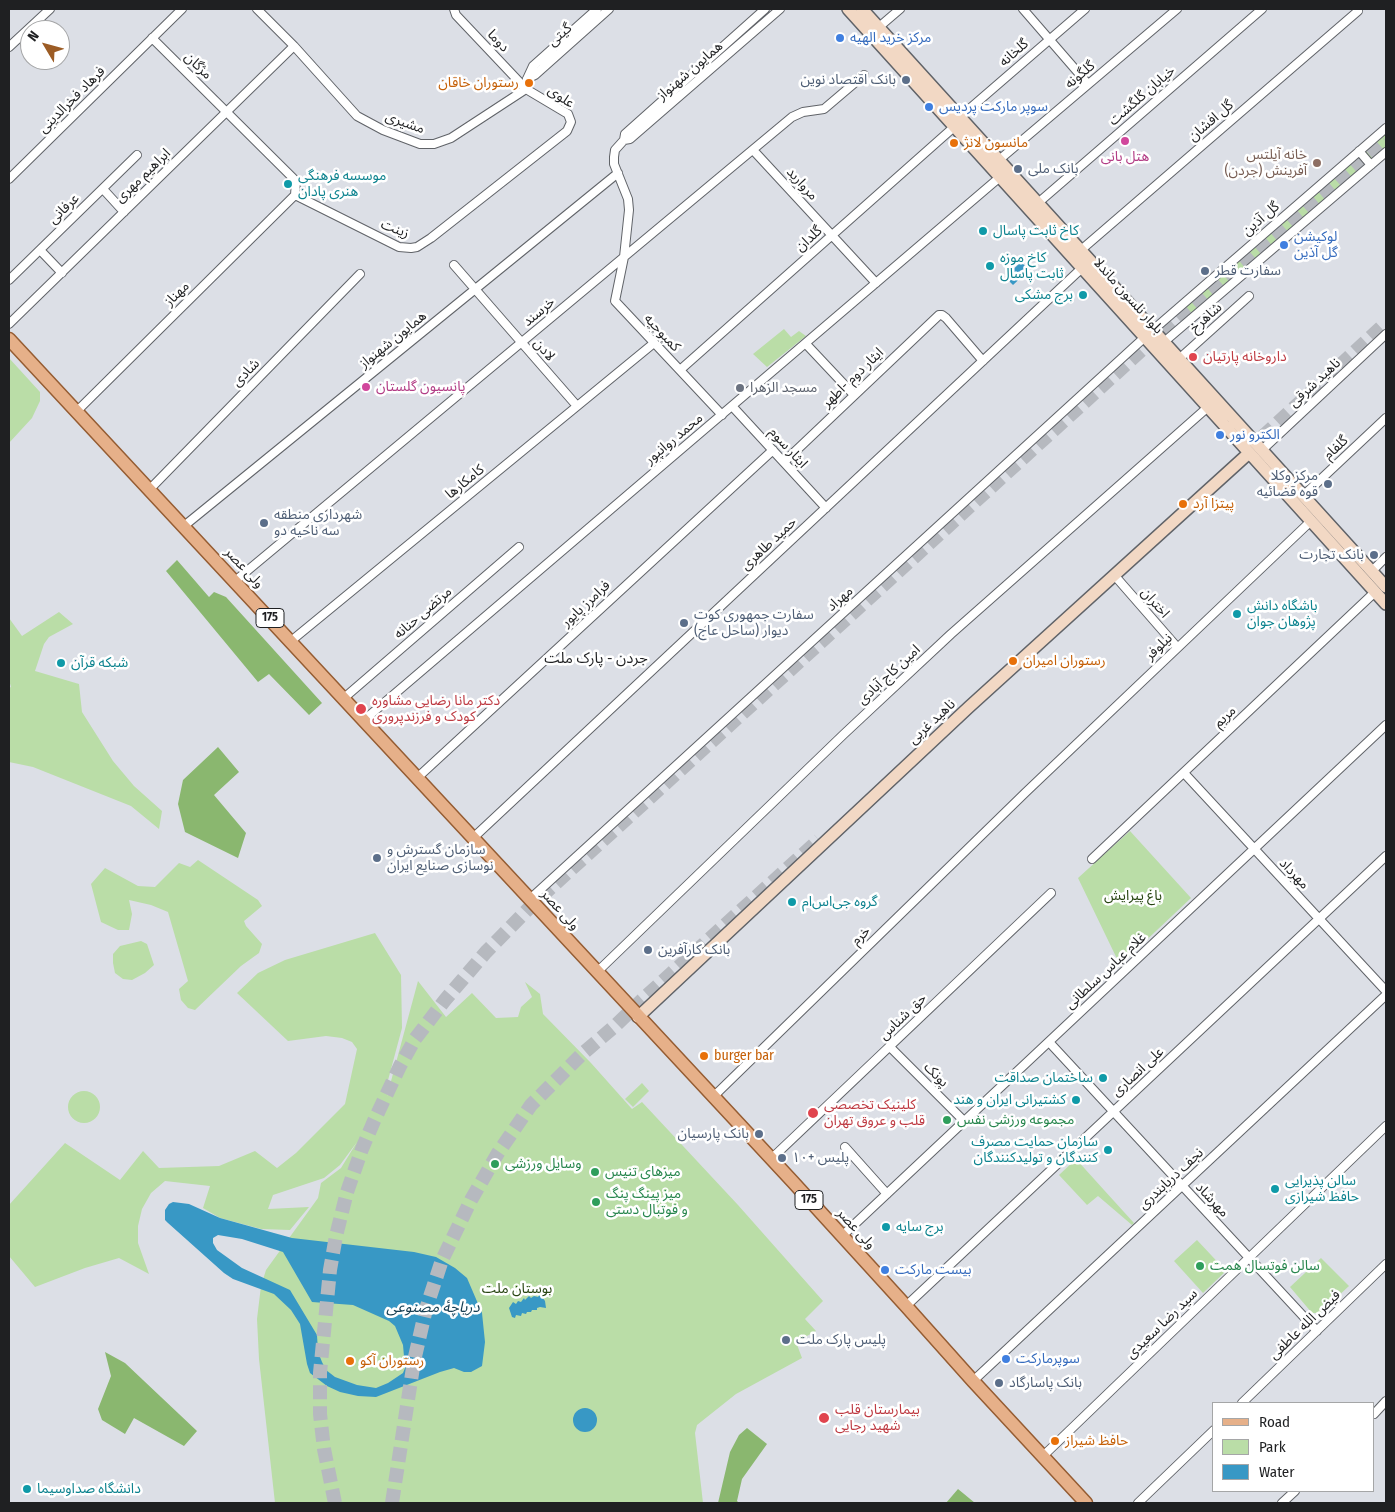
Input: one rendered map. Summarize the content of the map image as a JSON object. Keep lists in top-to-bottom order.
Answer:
{
  "streets": {
    "main road": [
      "بلوار نلسون ماندلا",
      "ولی عصر",
      "175",
      "ناهید غربی"
    ],
    "street": [
      "گیتی",
      "دوما",
      "گلخانه",
      "مژگان",
      "همایون شهنواز",
      "گلگونه",
      "خیابان گلگشت",
      "علوی",
      "فرهاد فخرالدینی",
      "گل‌ افشان",
      "مشیری",
      "ابراهیم مهری",
      "مروارید",
      "عرفانی",
      "گل آذین",
      "زینت",
      "گلدان",
      "مهناز",
      "خرسند",
      "شاهرخ",
      "کمبوجیه",
      "لادن",
      "شادی",
      "ایثار دوم -اطهر",
      "ناهید شرقی",
      "محمد روانپور",
      "ایثار سوم",
      "گلفام",
      "کامکارها",
      "حمید طاهری",
      "مهراد",
      "اختران",
      "فرامرز پایور",
      "مرتضی حنانه",
      "نیلوفر",
      "امین کاج آبادی",
      "مریم",
      "مهرداد",
      "خرم",
      "غلام عباس سلطانی",
      "حق شناس",
      "علی انصاری",
      "پونک",
      "نجف دریابندری",
      "مهرشاد",
      "سید رضا سعیدی",
      "فیض الله عاطفی"
    ]
  },
  "crossings": [
    ["گیتی", "دوما"],
    ["گیتی", "علوی"],
    ["گیتی", "مشیری"],
    ["دوما", "علوی"],
    ["دوما", "مشیری"],
    ["گلخانه", "گلدان"],
    ["گلخانه", "بلوار نلسون ماندلا"],
    ["مژگان", "فرهاد فخرالدینی"],
    ["مژگان", "ابراهیم مهری"],
    ["همایون شهنواز", "کمبوجیه"],
    ["همایون شهنواز", "لادن"],
    ["همایون شهنواز", "ولی عصر"],
    ["گلگونه", "بلوار نلسون ماندلا"],
    ["خیابان گلگشت", "بلوار نلسون ماندلا"],
    ["علوی", "مشیری"],
    ["علوی", "زینت"],
    ["گل‌ افشان", "بلوار نلسون ماندلا"],
    ["مشیری", "ابراهیم مهری"],
    ["مروارید", "گلدان"],
    ["مروارید", "خرسند"],
    ["مروارید", "محمد روانپور"],
    ["گل آذین", "بلوار نلسون ماندلا"],
    ["گل آذین", "مهراد"],
    ["زینت", "مهناز"],
    ["گلدان", "بلوار نلسون ماندلا"],
    ["گلدان", "کمبوجیه"],
    ["مهناز", "ولی عصر"],
    ["بلوار نلسون ماندلا", "شاهرخ"],
    ["بلوار نلسون ماندلا", "ناهید شرقی"],
    ["بلوار نلسون ماندلا", "محمد روانپور"],
    ["بلوار نلسون ماندلا", "گلفام"],
    ["بلوار نلسون ماندلا", "حمید طاهری"],
    ["بلوار نلسون ماندلا", "مهراد"],
    ["بلوار نلسون ماندلا", "نیلوفر"],
    ["بلوار نلسون ماندلا", "امین کاج آبادی"],
    ["بلوار نلسون ماندلا", "مریم"],
    ["بلوار نلسون ماندلا", "ناهید غربی"],
    ["خرسند", "کمبوجیه"],
    ["خرسند", "لادن"],
    ["خرسند", "ولی عصر"],
    ["کمبوجیه", "محمد روانپور"],
    ["کمبوجیه", "کامکارها"],
    ["لادن", "کامکارها"],
    ["شادی", "ولی عصر"],
    ["ایثار دوم -اطهر", "ایثار سوم"],
    ["ایثار دوم -اطهر", "حمید طاهری"],
    ["محمد روانپور", "ایثار سوم"],
    ["محمد روانپور", "ولی عصر"],
    ["ایثار سوم", "حمید طاهری"],
    ["ایثار سوم", "فرامرز پایور"],
    ["کامکارها", "ولی عصر"],
    ["حمید طاهری", "ولی عصر"],
    ["ولی عصر", "مهراد"],
    ["ولی عصر", "فرامرز پایور"],
    ["ولی عصر", "مرتضی حنانه"],
    ["ولی عصر", "امین کاج آبادی"],
    ["ولی عصر", "ناهید غربی"],
    ["ولی عصر", "خرم"],
    ["ولی عصر", "غلام عباس سلطانی"],
    ["ولی عصر", "حق شناس"],
    ["ولی عصر", "علی انصاری"],
    ["ولی عصر", "نجف دریابندری"],
    ["ولی عصر", "سید رضا سعیدی"],
    ["اختران", "نیلوفر"],
    ["اختران", "ناهید غربی"],
    ["نیلوفر", "خرم"],
    ["مریم", "مهرداد"],
    ["مهرداد", "غلام عباس سلطانی"],
    ["مهرداد", "علی انصاری"],
    ["غلام عباس سلطانی", "پونک"],
    ["غلام عباس سلطانی", "مهرشاد"],
    ["حق شناس", "پونک"],
    ["علی انصاری", "مهرشاد"],
    ["نجف دریابندری", "مهرشاد"],
    ["مهرشاد", "سید رضا سعیدی"],
    ["مهرشاد", "فیض الله عاطفی"]
  ],
  "districts": ["جردن - پارک ملت"],
  "water": ["دریاچهٔ مصنوعی"],
  "parks": ["باغ پیرایش", "بوستان ملت"],
  "places": [
    "مرکز خرید الهیه",
    "بانک اقتصاد نوین",
    "رستوران خاقان",
    "سوپر مارکت پردیس",
    "هتل بانی",
    "مانسون لانژ",
    "خانه آیلتس آفرینش (جردن)",
    "بانک ملی",
    "موسسه فرهنگی هنری پادان",
    "کاخ ثابت پاسال",
    "لوکیشن گل آذین",
    "کاخ موزه ثابت پاسال",
    "سفارت قطر",
    "برج مشکی",
    "داروخانه پارتیان",
    "پانسیون گلستان",
    "مسجد الزهرا",
    "الكترو نور",
    "مرکز وکلا قوه قضائیه",
    "پیتزا آرد",
    "شهرداری منطقه سه ناحیه دو",
    "بانک تجارت",
    "باشگاه دانش پژوهان جوان",
    "سفارت جمهوری کوت دیوار (ساحل عاج)",
    "رستوران امیران",
    "شبکه قرآن",
    "دکتر مانا رضایی مشاوره کودک و فرزندپروری",
    "سازمان گسترش و نوسازی صنایع ایران",
    "گروه جی‌اس‌ام",
    "بانک کارآفرین",
    "burger bar",
    "ساختمان صداقت",
    "کشتیرانی ایران و هند",
    "کلینیک تخصصی قلب و عروق تهران",
    "مجموعه ورزشی نفس",
    "بانک پارسیان",
    "سازمان حمایت مصرف کنندگان و تولیدکنندگان",
    "پلیس +۱۰",
    "وسایل ورزشی",
    "میزهای تنیس",
    "سالن پذیرایی حافظ شیرازی",
    "میز پینگ پنگ و فوتبال دستی",
    "برج سایه",
    "سالن فوتسال همت",
    "بیست مارکت",
    "پلیس پارک ملت",
    "سوپرمارکت",
    "رستوران آکو",
    "بانک پاسارگاد",
    "بیمارستان قلب شهید رجایی",
    "حافظ شیراز",
    "دانشگاه صداوسیما"
  ],
  "legend": ["Road", "Park", "Water"],
  "north": "top left"
}
